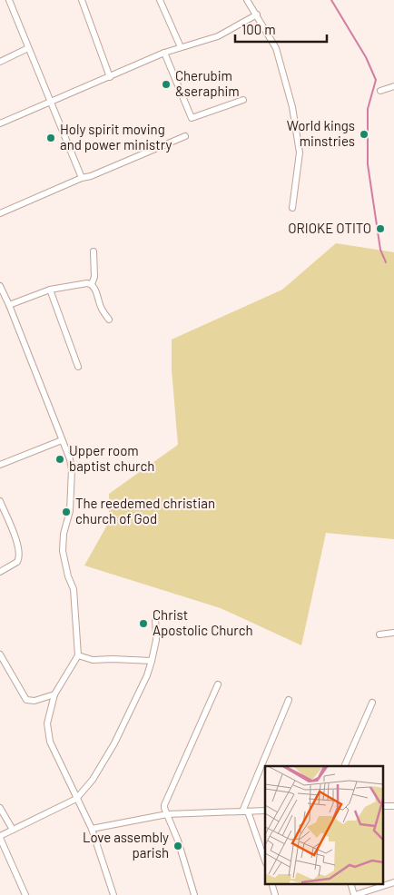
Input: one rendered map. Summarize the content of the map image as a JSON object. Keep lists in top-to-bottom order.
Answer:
{
  "places": [
    "Cherubim &seraphim",
    "World kings minstries",
    "Holy spirit moving and power ministry",
    "ORIOKE OTITO",
    "Upper room baptist church",
    "The reedemed christian church of God",
    "Christ Apostolic Church",
    "Love assembly parish"
  ],
  "scale_bar": "100 m"
}
